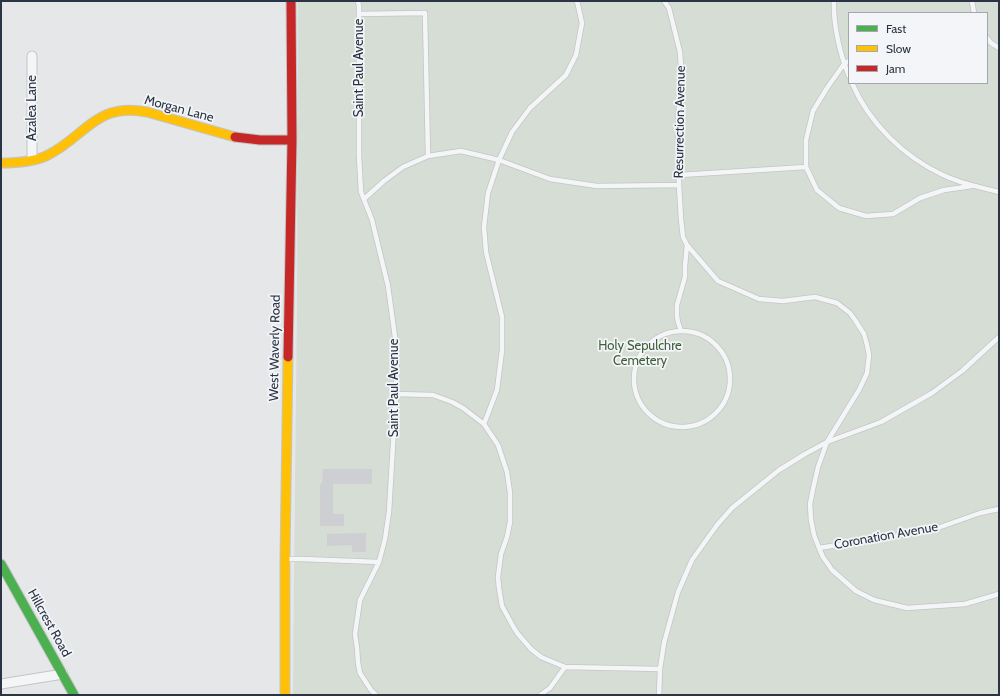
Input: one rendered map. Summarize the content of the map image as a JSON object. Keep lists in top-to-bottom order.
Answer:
{
  "streets": {
    "street": [
      "Azalea Lane",
      "Morgan Lane",
      "West Waverly Road",
      "Hillcrest Road"
    ],
    "lane": ["Saint Paul Avenue", "Resurrection Avenue", "Coronation Avenue"]
  },
  "crossings": [
    ["Azalea Lane", "Morgan Lane"],
    ["Morgan Lane", "West Waverly Road"]
  ],
  "parks": ["Holy Sepulchre Cemetery"],
  "legend": ["Fast", "Slow", "Jam"]
}
